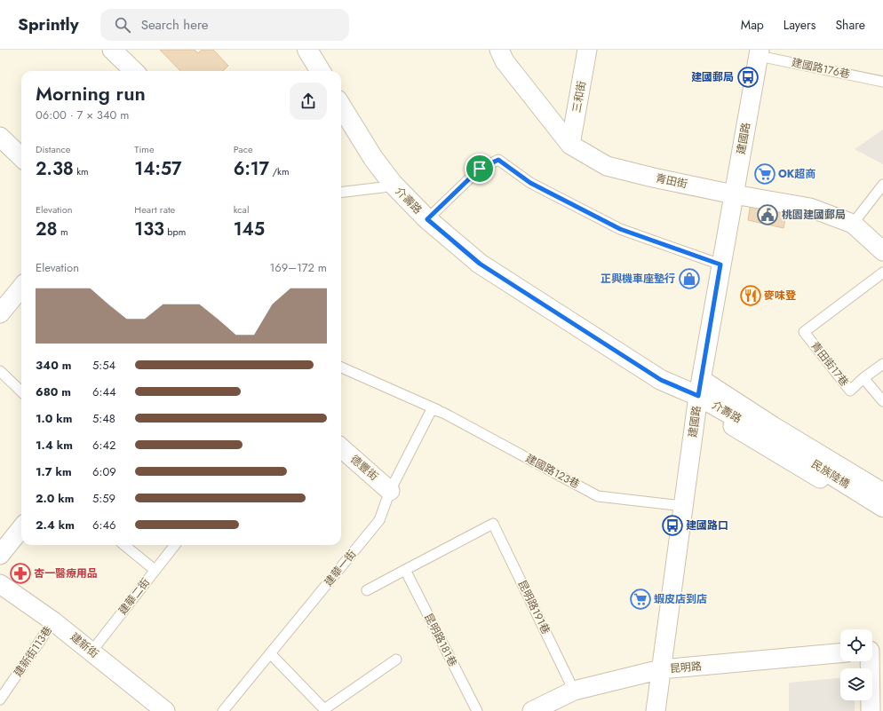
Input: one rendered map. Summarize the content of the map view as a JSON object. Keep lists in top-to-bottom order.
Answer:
{
  "streets": {
    "street": [
      "三和街",
      "建國路",
      "青田街",
      "介壽路",
      "德豐街",
      "民族陸橋",
      "建新街",
      "昆明路"
    ],
    "lane": [
      "建國路176巷",
      "青田街17巷",
      "建國路123巷",
      "建華一街",
      "建華二街",
      "昆明路191巷",
      "昆明路181巷",
      "建新街113巷"
    ]
  },
  "crossings": [
    ["建國路176巷", "建國路"],
    ["三和街", "青田街"],
    ["建國路", "青田街"],
    ["建國路", "介壽路"],
    ["建國路", "建國路123巷"],
    ["建國路", "昆明路"],
    ["介壽路", "民族陸橋"],
    ["德豐街", "建華一街"],
    ["建國路123巷", "建華一街"],
    ["建華二街", "建新街"],
    ["昆明路191巷", "昆明路181巷"],
    ["昆明路191巷", "昆明路"],
    ["建新街", "建新街113巷"]
  ],
  "places": {
    "bus stop": ["建國郵局", "建國路口"],
    "supermarket": ["OK超商", "蝦皮店到店"],
    "public building": ["桃園建國郵局"],
    "shop": ["正興機車座墊行"],
    "restaurant": ["麥味登"],
    "pharmacy": ["杏一醫療用品"]
  },
  "page": {
    "header": "Sprintly",
    "search": "Search here",
    "nav": ["Map", "Layers", "Share"],
    "heading": ["Morning run", "06:00 · 7 × 340 m"],
    "stats": [
      ["Distance", "2.38 km"],
      ["Time", "14:57"],
      ["Pace", "6:17 /km"],
      ["Elevation", "28 m"],
      ["Heart rate", "133 bpm"],
      ["kcal", "145"]
    ],
    "chart": ["Elevation", "169–172 m"],
    "list": [
      {
        "name": "340 m",
        "note": "5:54"
      },
      {
        "name": "680 m",
        "note": "6:44"
      },
      {
        "name": "1.0 km",
        "note": "5:48"
      },
      {
        "name": "1.4 km",
        "note": "6:42"
      },
      {
        "name": "1.7 km",
        "note": "6:09"
      },
      {
        "name": "2.0 km",
        "note": "5:59"
      },
      {
        "name": "2.4 km",
        "note": "6:46"
      }
    ]
  }
}
